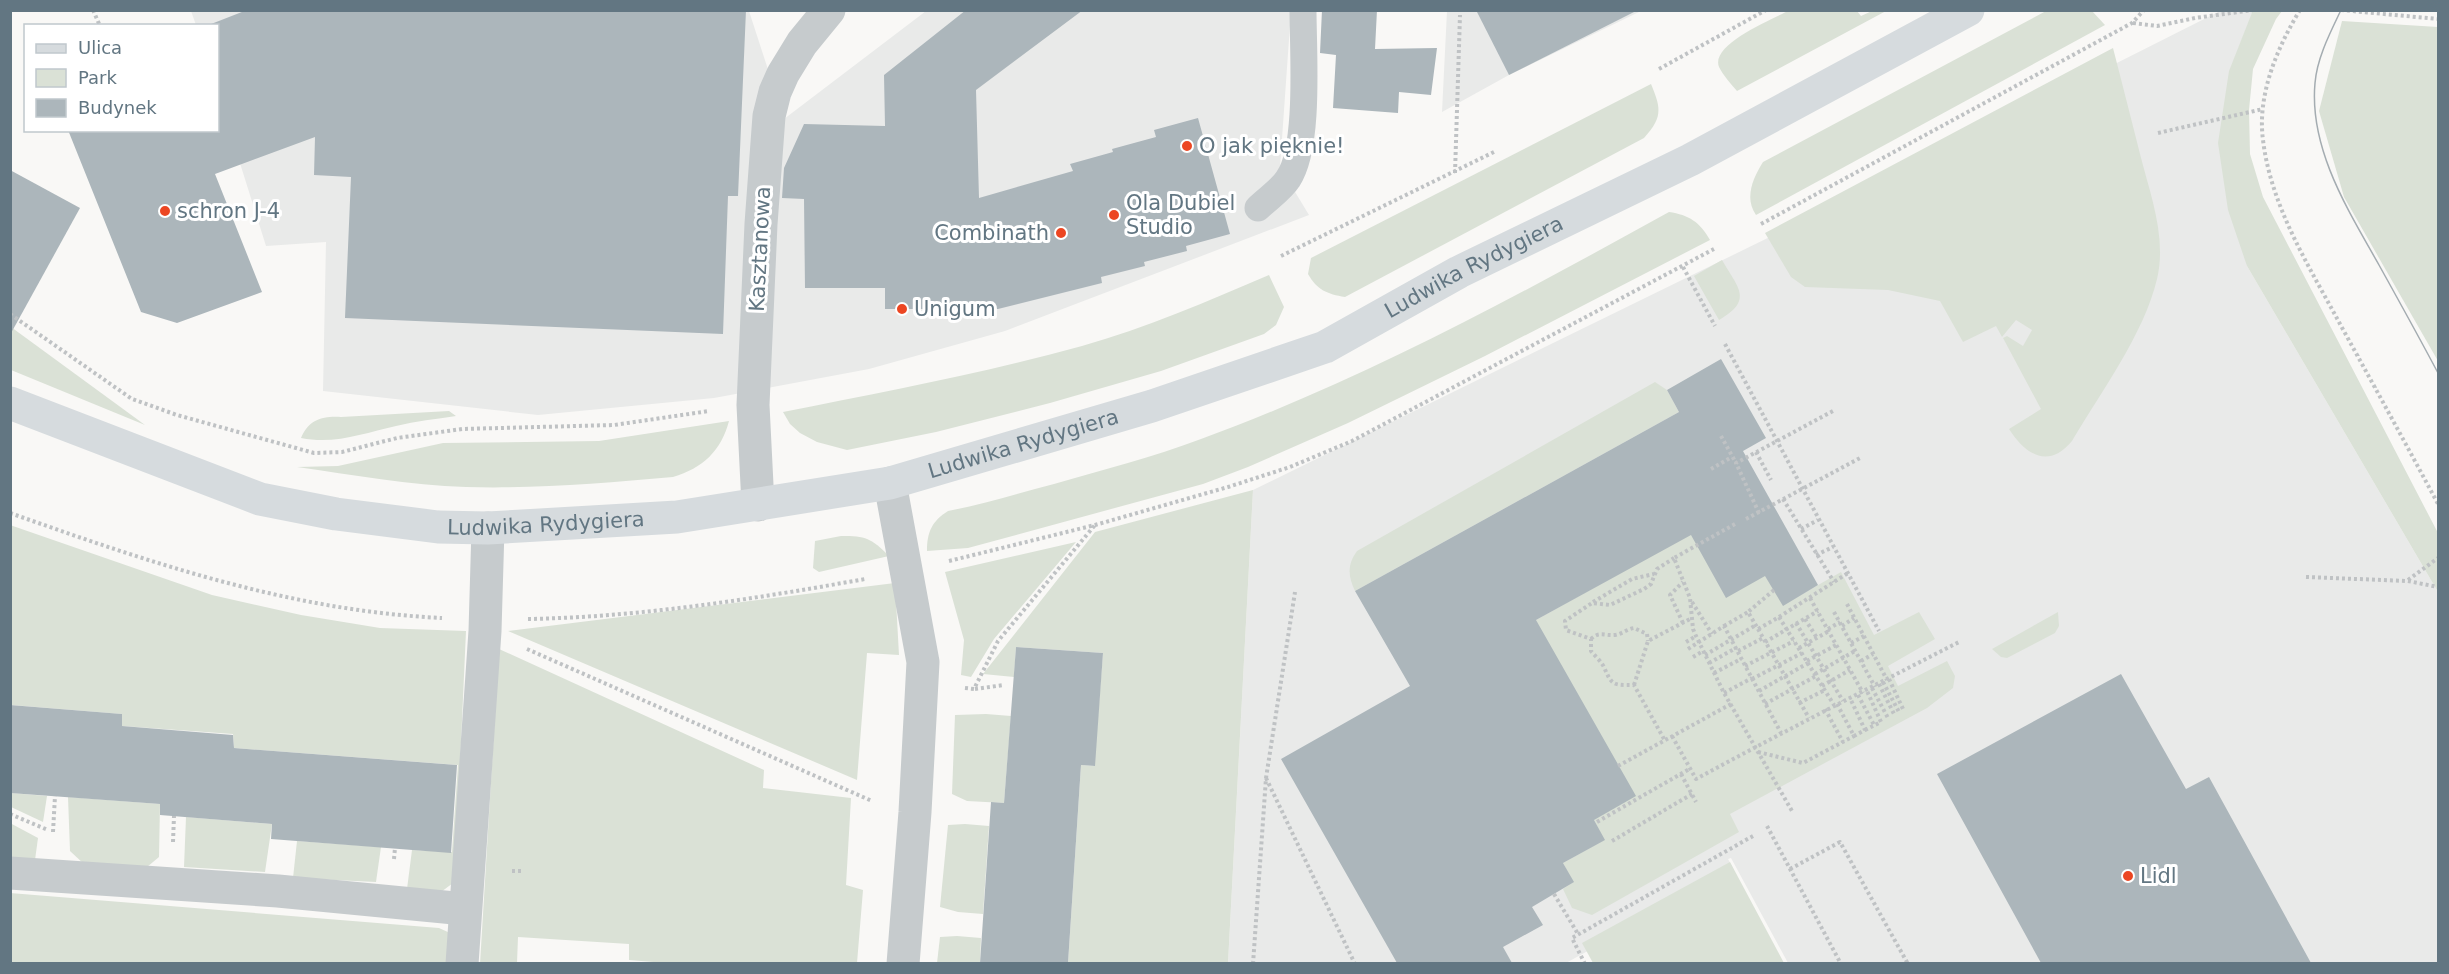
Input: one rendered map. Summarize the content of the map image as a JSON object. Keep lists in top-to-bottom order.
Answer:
{
  "streets": {
    "street": ["Kasztanowa", "Ludwika Rydygiera"]
  },
  "crossings": [
    ["Kasztanowa", "Ludwika Rydygiera"]
  ],
  "places": [
    "O jak pięknie!",
    "schron J-4",
    "Ola Dubiel Studio",
    "Combinath",
    "Unigum",
    "Lidl"
  ],
  "legend": ["Ulica", "Park", "Budynek"]
}
